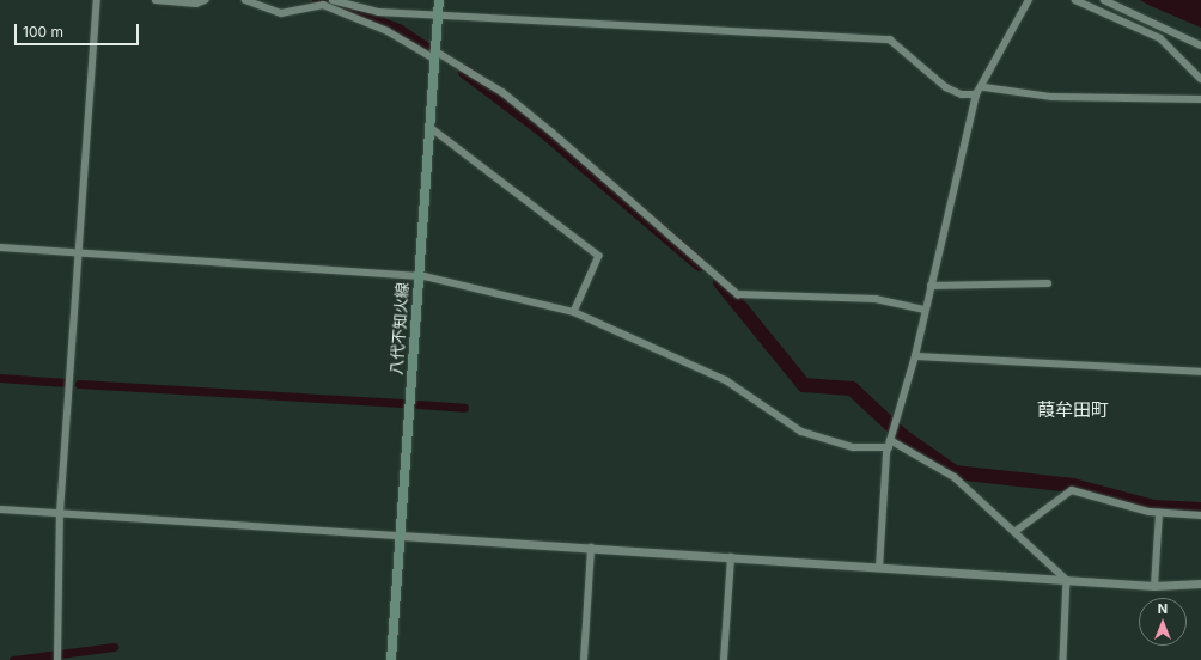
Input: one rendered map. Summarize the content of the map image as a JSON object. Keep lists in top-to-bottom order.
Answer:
{
  "streets": {
    "main road": ["八代不知火線"]
  },
  "districts": ["葭牟田町"],
  "scale_bar": "100 m",
  "north": "top"
}
